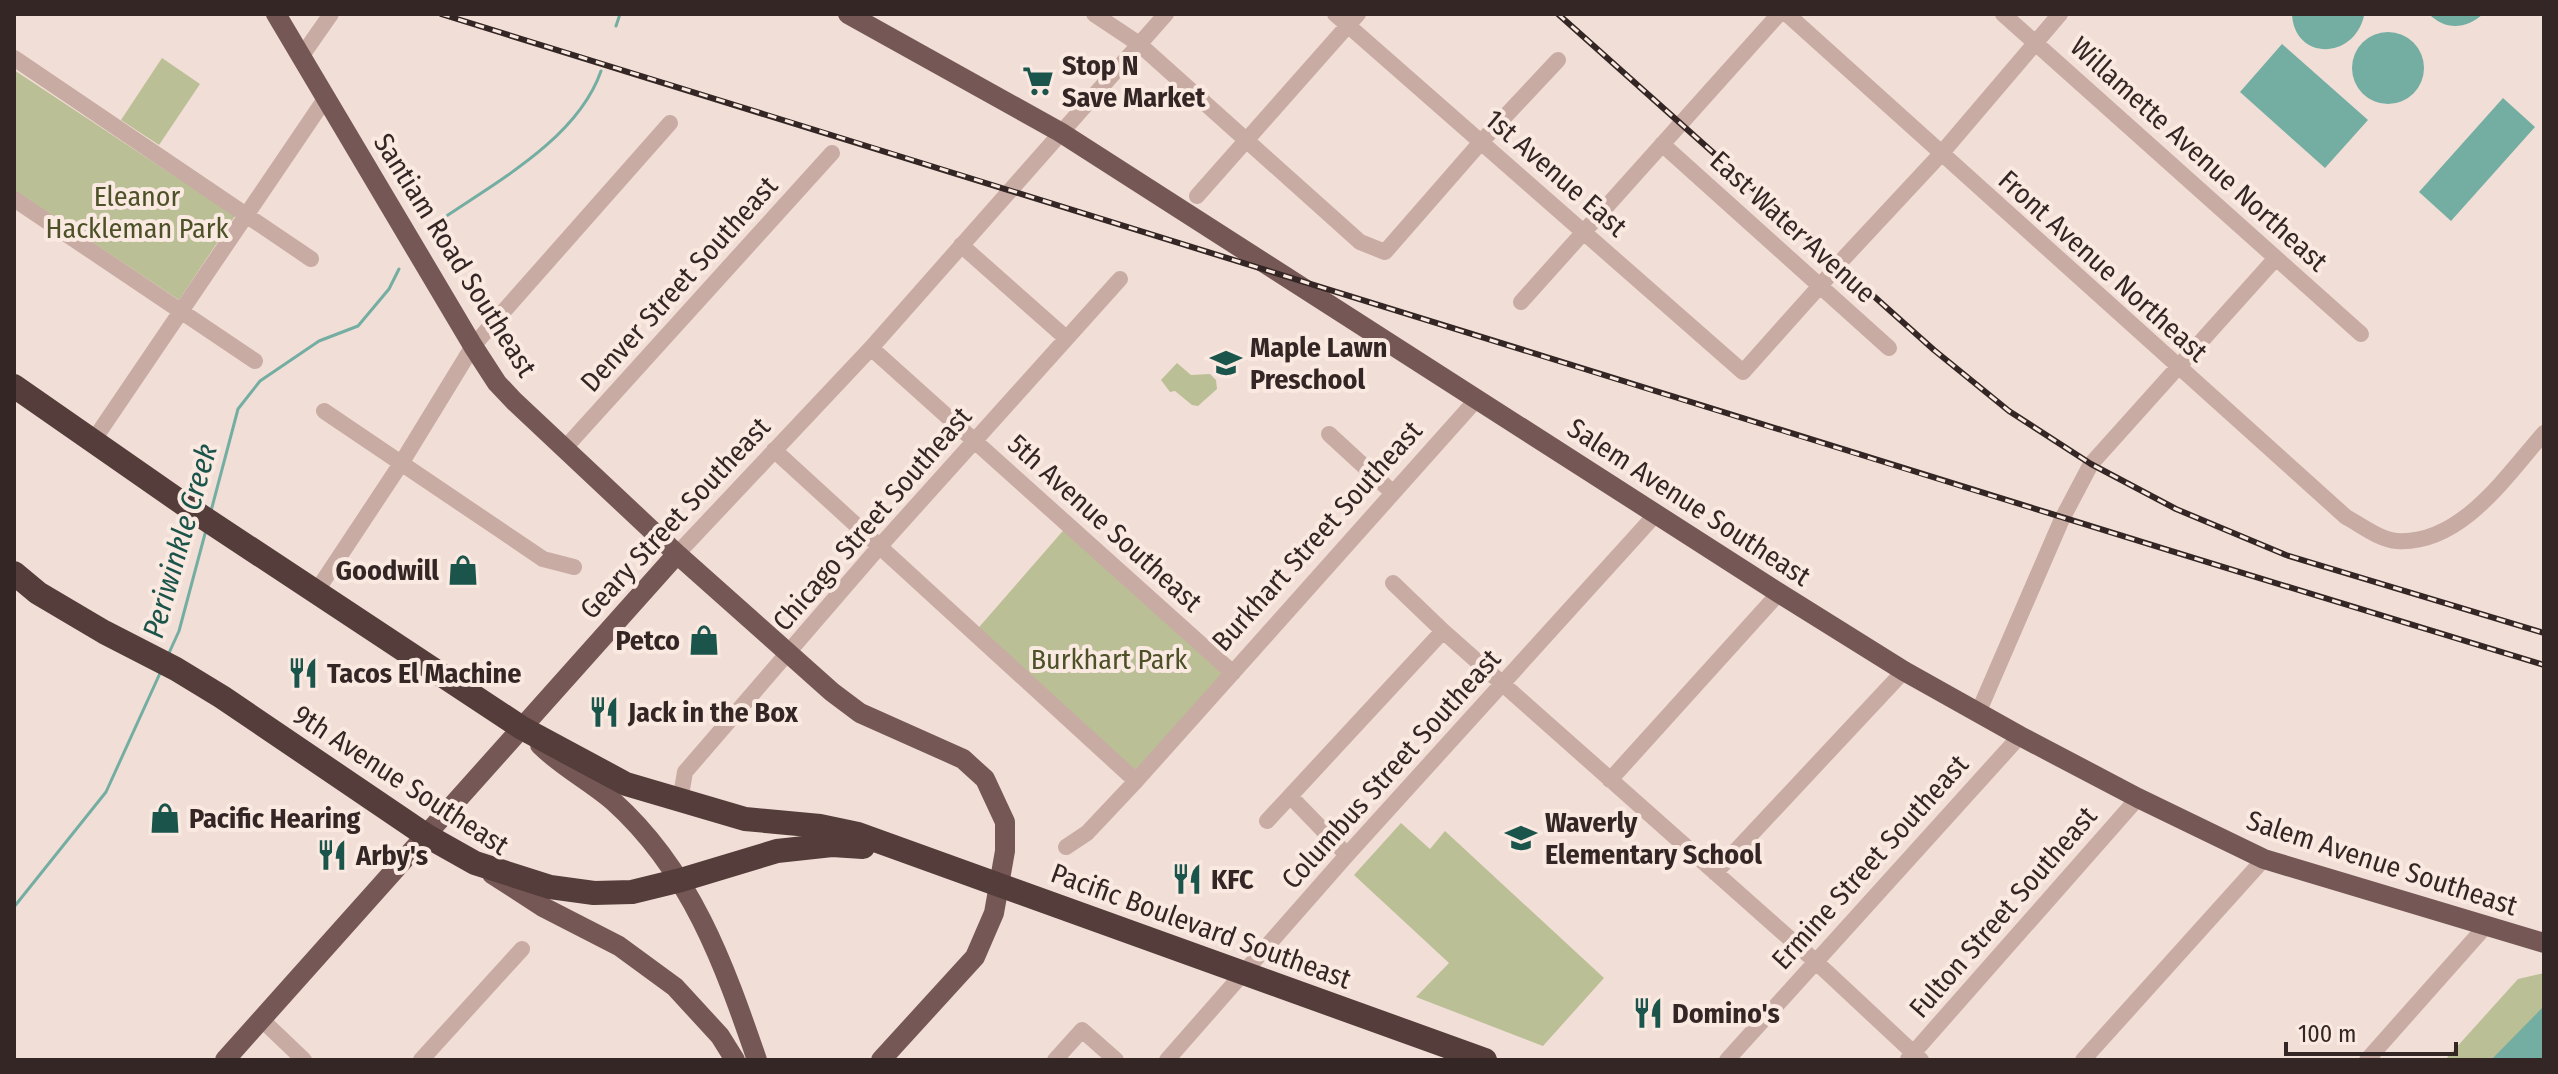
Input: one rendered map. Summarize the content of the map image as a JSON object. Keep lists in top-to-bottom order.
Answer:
{
  "streets": {
    "highway": ["9th Avenue Southeast", "Pacific Boulevard Southeast"],
    "main road": ["Santiam Road Southeast", "Salem Avenue Southeast", "Geary Street Southeast"],
    "street": [
      "Willamette Avenue Northeast",
      "1st Avenue East",
      "East Water Avenue",
      "Front Avenue Northeast",
      "Denver Street Southeast",
      "Chicago Street Southeast",
      "5th Avenue Southeast",
      "Burkhart Street Southeast",
      "Columbus Street Southeast",
      "Ermine Street Southeast",
      "Fulton Street Southeast"
    ]
  },
  "crossings": [
    ["1st Avenue East", "East Water Avenue"],
    ["Santiam Road Southeast", "Denver Street Southeast"],
    ["Santiam Road Southeast", "Geary Street Southeast"],
    ["Santiam Road Southeast", "Chicago Street Southeast"],
    ["Santiam Road Southeast", "Pacific Boulevard Southeast"],
    ["Salem Avenue Southeast", "Geary Street Southeast"],
    ["Salem Avenue Southeast", "Burkhart Street Southeast"],
    ["Salem Avenue Southeast", "Columbus Street Southeast"],
    ["Salem Avenue Southeast", "Ermine Street Southeast"],
    ["Salem Avenue Southeast", "Fulton Street Southeast"],
    ["Geary Street Southeast", "5th Avenue Southeast"],
    ["Geary Street Southeast", "9th Avenue Southeast"],
    ["Geary Street Southeast", "Pacific Boulevard Southeast"],
    ["Chicago Street Southeast", "5th Avenue Southeast"],
    ["Chicago Street Southeast", "Pacific Boulevard Southeast"],
    ["5th Avenue Southeast", "Burkhart Street Southeast"],
    ["Columbus Street Southeast", "Pacific Boulevard Southeast"],
    ["9th Avenue Southeast", "Pacific Boulevard Southeast"]
  ],
  "water": ["Periwinkle Creek"],
  "parks": ["Eleanor Hackleman Park", "Burkhart Park"],
  "places": {
    "supermarket": ["Stop N Save Market"],
    "school or university": ["Maple Lawn Preschool", "Waverly Elementary School"],
    "shop": ["Goodwill", "Petco", "Pacific Hearing"],
    "restaurant": [
      "Tacos El Machine",
      "Jack in the Box",
      "Arby's",
      "KFC",
      "Domino's"
    ]
  },
  "scale_bar": "100 m"
}
